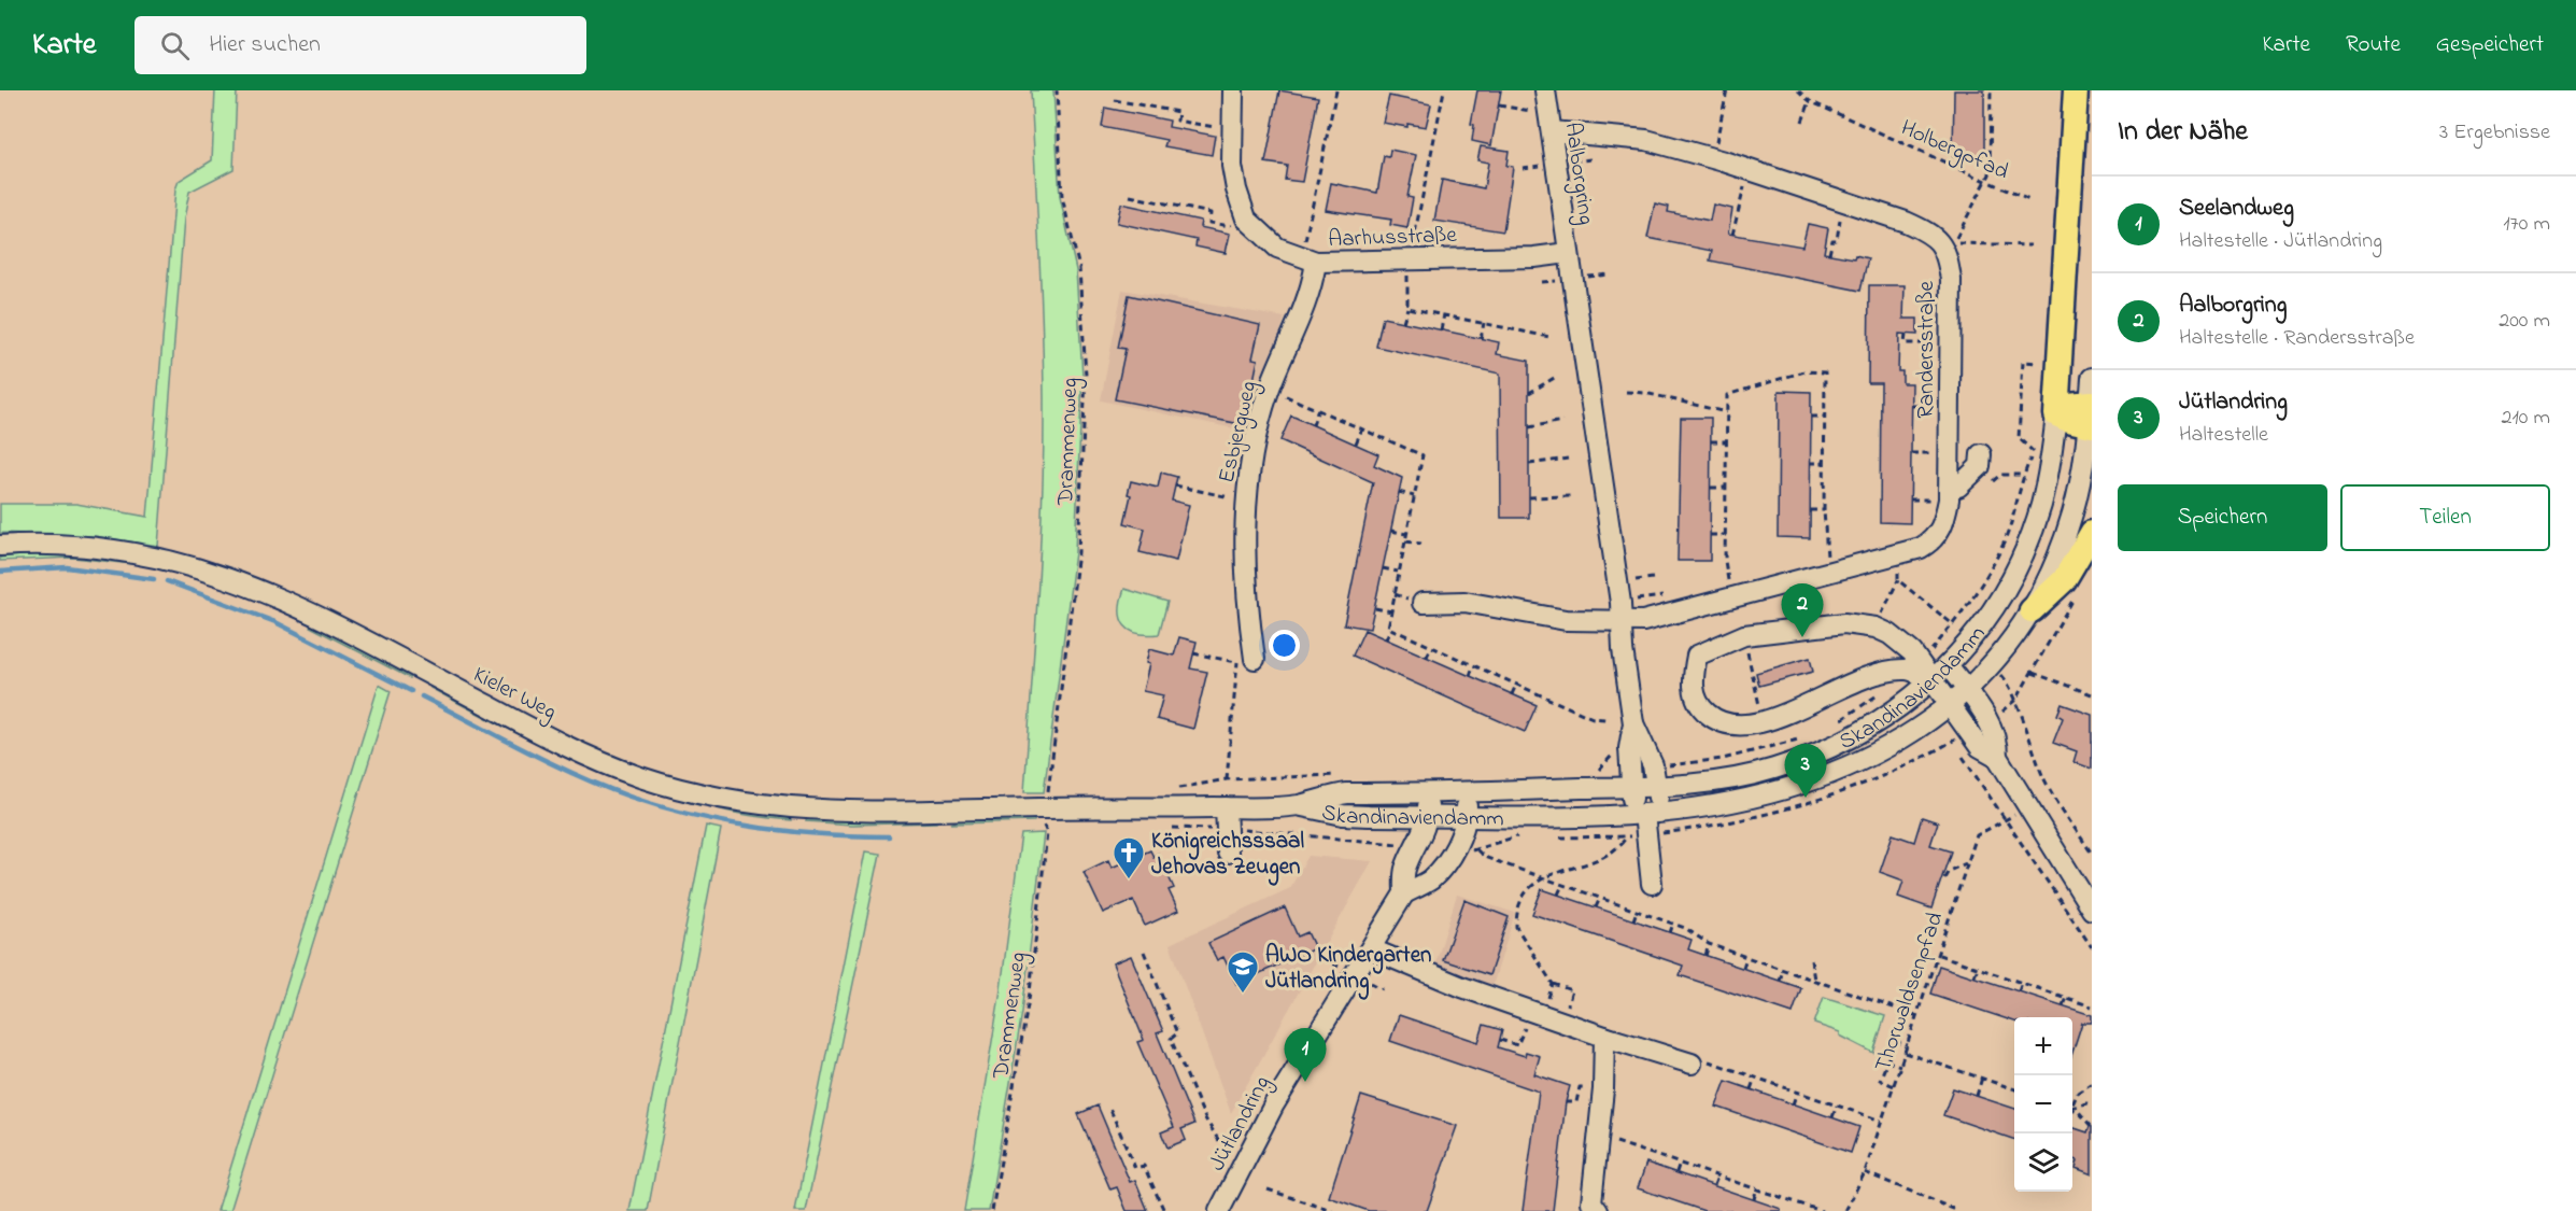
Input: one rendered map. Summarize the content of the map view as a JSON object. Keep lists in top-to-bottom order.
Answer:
{
  "streets": {
    "main road": ["Skandinaviendamm"],
    "street": [
      "Aalborgring",
      "Aarhusstraße",
      "Randersstraße",
      "Esbjergweg",
      "Kieler Weg",
      "Jütlandring"
    ],
    "path": ["Holbergpfad", "Drammenweg", "Thorwaldsenpfad"]
  },
  "crossings": [
    ["Aalborgring", "Aarhusstraße"],
    ["Aalborgring", "Randersstraße"],
    ["Aalborgring", "Skandinaviendamm"],
    ["Aarhusstraße", "Esbjergweg"],
    ["Skandinaviendamm", "Kieler Weg"],
    ["Skandinaviendamm", "Jütlandring"]
  ],
  "places": {
    "church": ["Königreichsssaal Jehovas Zeugen"],
    "school or university": ["AWO Kindergarten Jütlandring"]
  },
  "page": {
    "header": "Karte",
    "search": "Hier suchen",
    "nav": ["Karte", "Route", "Gespeichert"],
    "heading": ["In der Nähe", "3 Ergebnisse"],
    "list": [
      {
        "mark": "1",
        "name": "Seelandweg",
        "note": "Haltestelle · Jütlandring",
        "value": "170 m"
      },
      {
        "mark": "2",
        "name": "Aalborgring",
        "note": "Haltestelle · Randersstraße",
        "value": "200 m"
      },
      {
        "mark": "3",
        "name": "Jütlandring",
        "note": "Haltestelle",
        "value": "210 m"
      }
    ],
    "buttons": ["Speichern", "Teilen"],
    "pins": ["2", "3", "1"],
    "map_buttons": ["+", "−"]
  }
}
